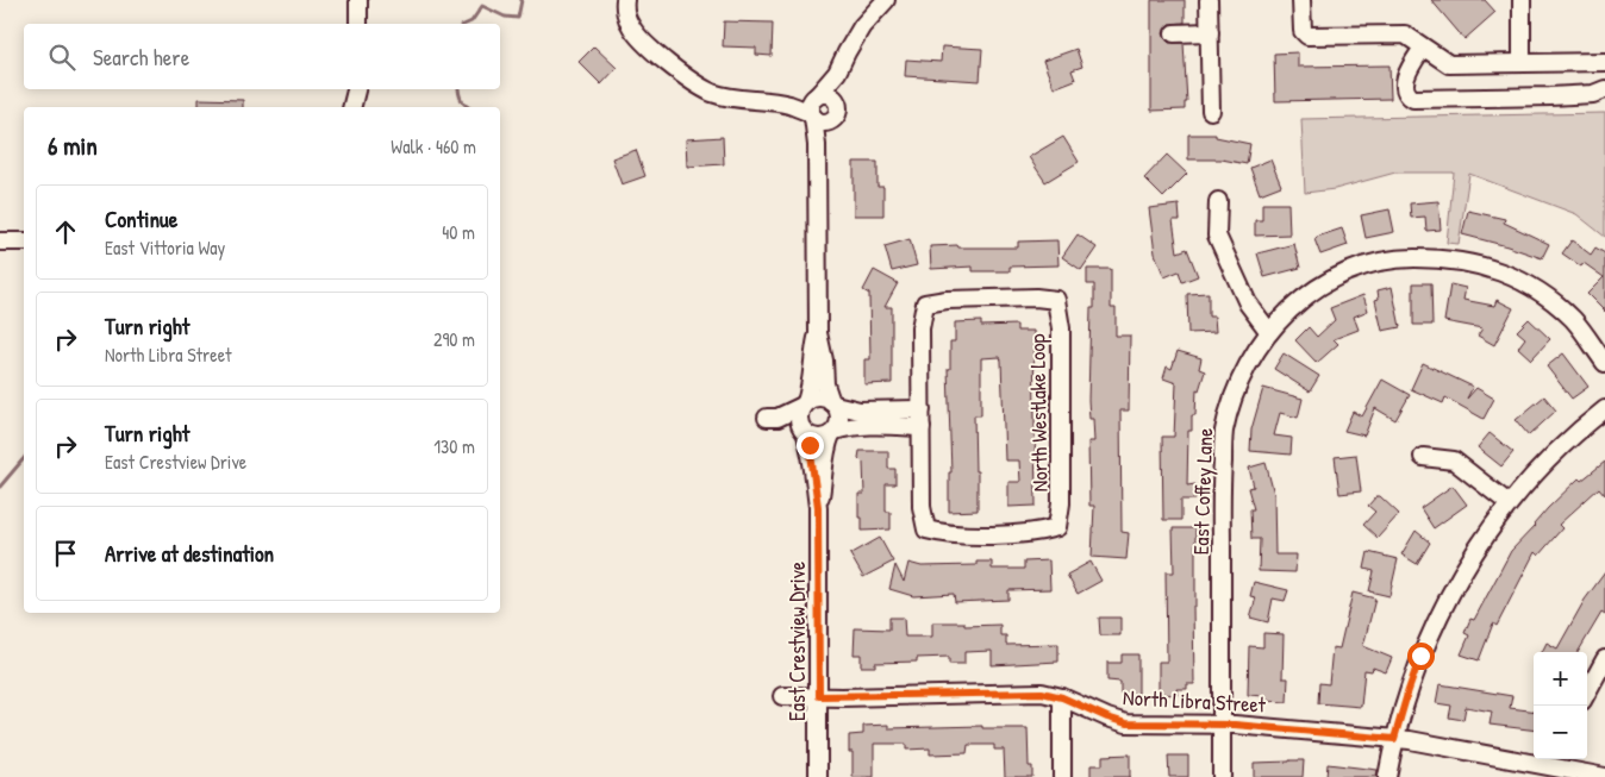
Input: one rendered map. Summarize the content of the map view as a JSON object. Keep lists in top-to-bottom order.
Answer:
{
  "streets": {
    "street": [
      "North Westlake Loop",
      "East Coffey Lane",
      "East Crestview Drive",
      "North Libra Street"
    ]
  },
  "crossings": [
    ["East Coffey Lane", "North Libra Street"],
    ["East Crestview Drive", "North Libra Street"]
  ],
  "page": {
    "search": "Search here",
    "heading": ["6 min", "Walk · 460 m"],
    "list": [
      ["Continue", "East Vittoria Way", "40 m"],
      ["Turn right", "North Libra Street", "290 m"],
      ["Turn right", "East Crestview Drive", "130 m"],
      "Arrive at destination"
    ],
    "map_buttons": ["+", "−"]
  }
}
